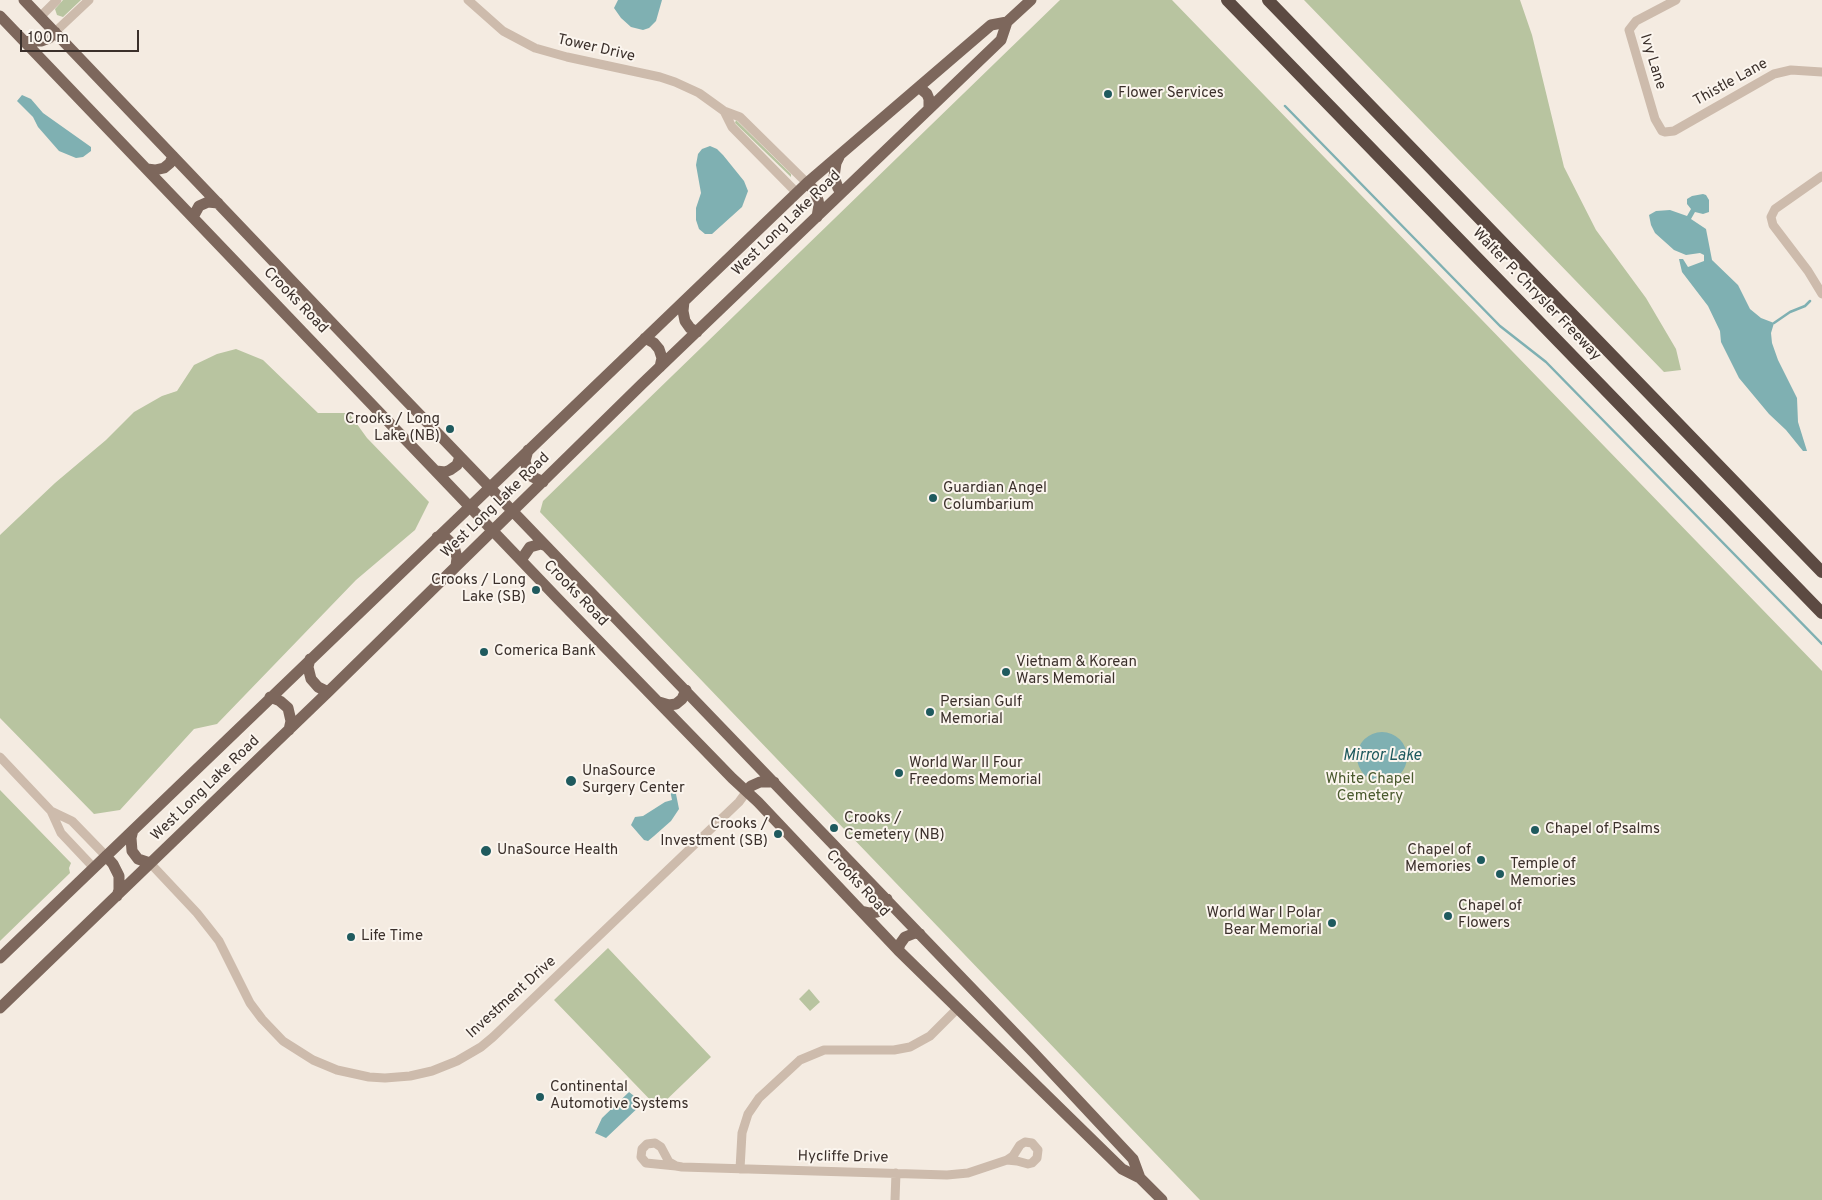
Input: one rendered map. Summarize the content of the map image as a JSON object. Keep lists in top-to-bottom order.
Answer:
{
  "streets": {
    "highway": ["Walter P. Chrysler Freeway"],
    "main road": ["West Long Lake Road", "Crooks Road"],
    "street": [
      "Tower Drive",
      "Ivy Lane",
      "Thistle Lane",
      "Investment Drive",
      "Hycliffe Drive"
    ]
  },
  "crossings": [
    ["Tower Drive", "West Long Lake Road"],
    ["Ivy Lane", "Thistle Lane"],
    ["West Long Lake Road", "Crooks Road"],
    ["West Long Lake Road", "Investment Drive"],
    ["Crooks Road", "Investment Drive"]
  ],
  "water": ["Mirror Lake"],
  "parks": ["White Chapel Cemetery"],
  "places": [
    "Flower Services",
    "Crooks / Long Lake (NB)",
    "Guardian Angel Columbarium",
    "Crooks / Long Lake (SB)",
    "Comerica Bank",
    "Vietnam & Korean Wars Memorial",
    "Persian Gulf Memorial",
    "World War II Four Freedoms Memorial",
    "UnaSource Surgery Center",
    "Crooks / Cemetery (NB)",
    "Chapel of Psalms",
    "Crooks / Investment (SB)",
    "UnaSource Health",
    "Chapel of Memories",
    "Temple of Memories",
    "Chapel of Flowers",
    "World War I Polar Bear Memorial",
    "Life Time",
    "Continental Automotive Systems"
  ],
  "scale_bar": "100 m"
}
